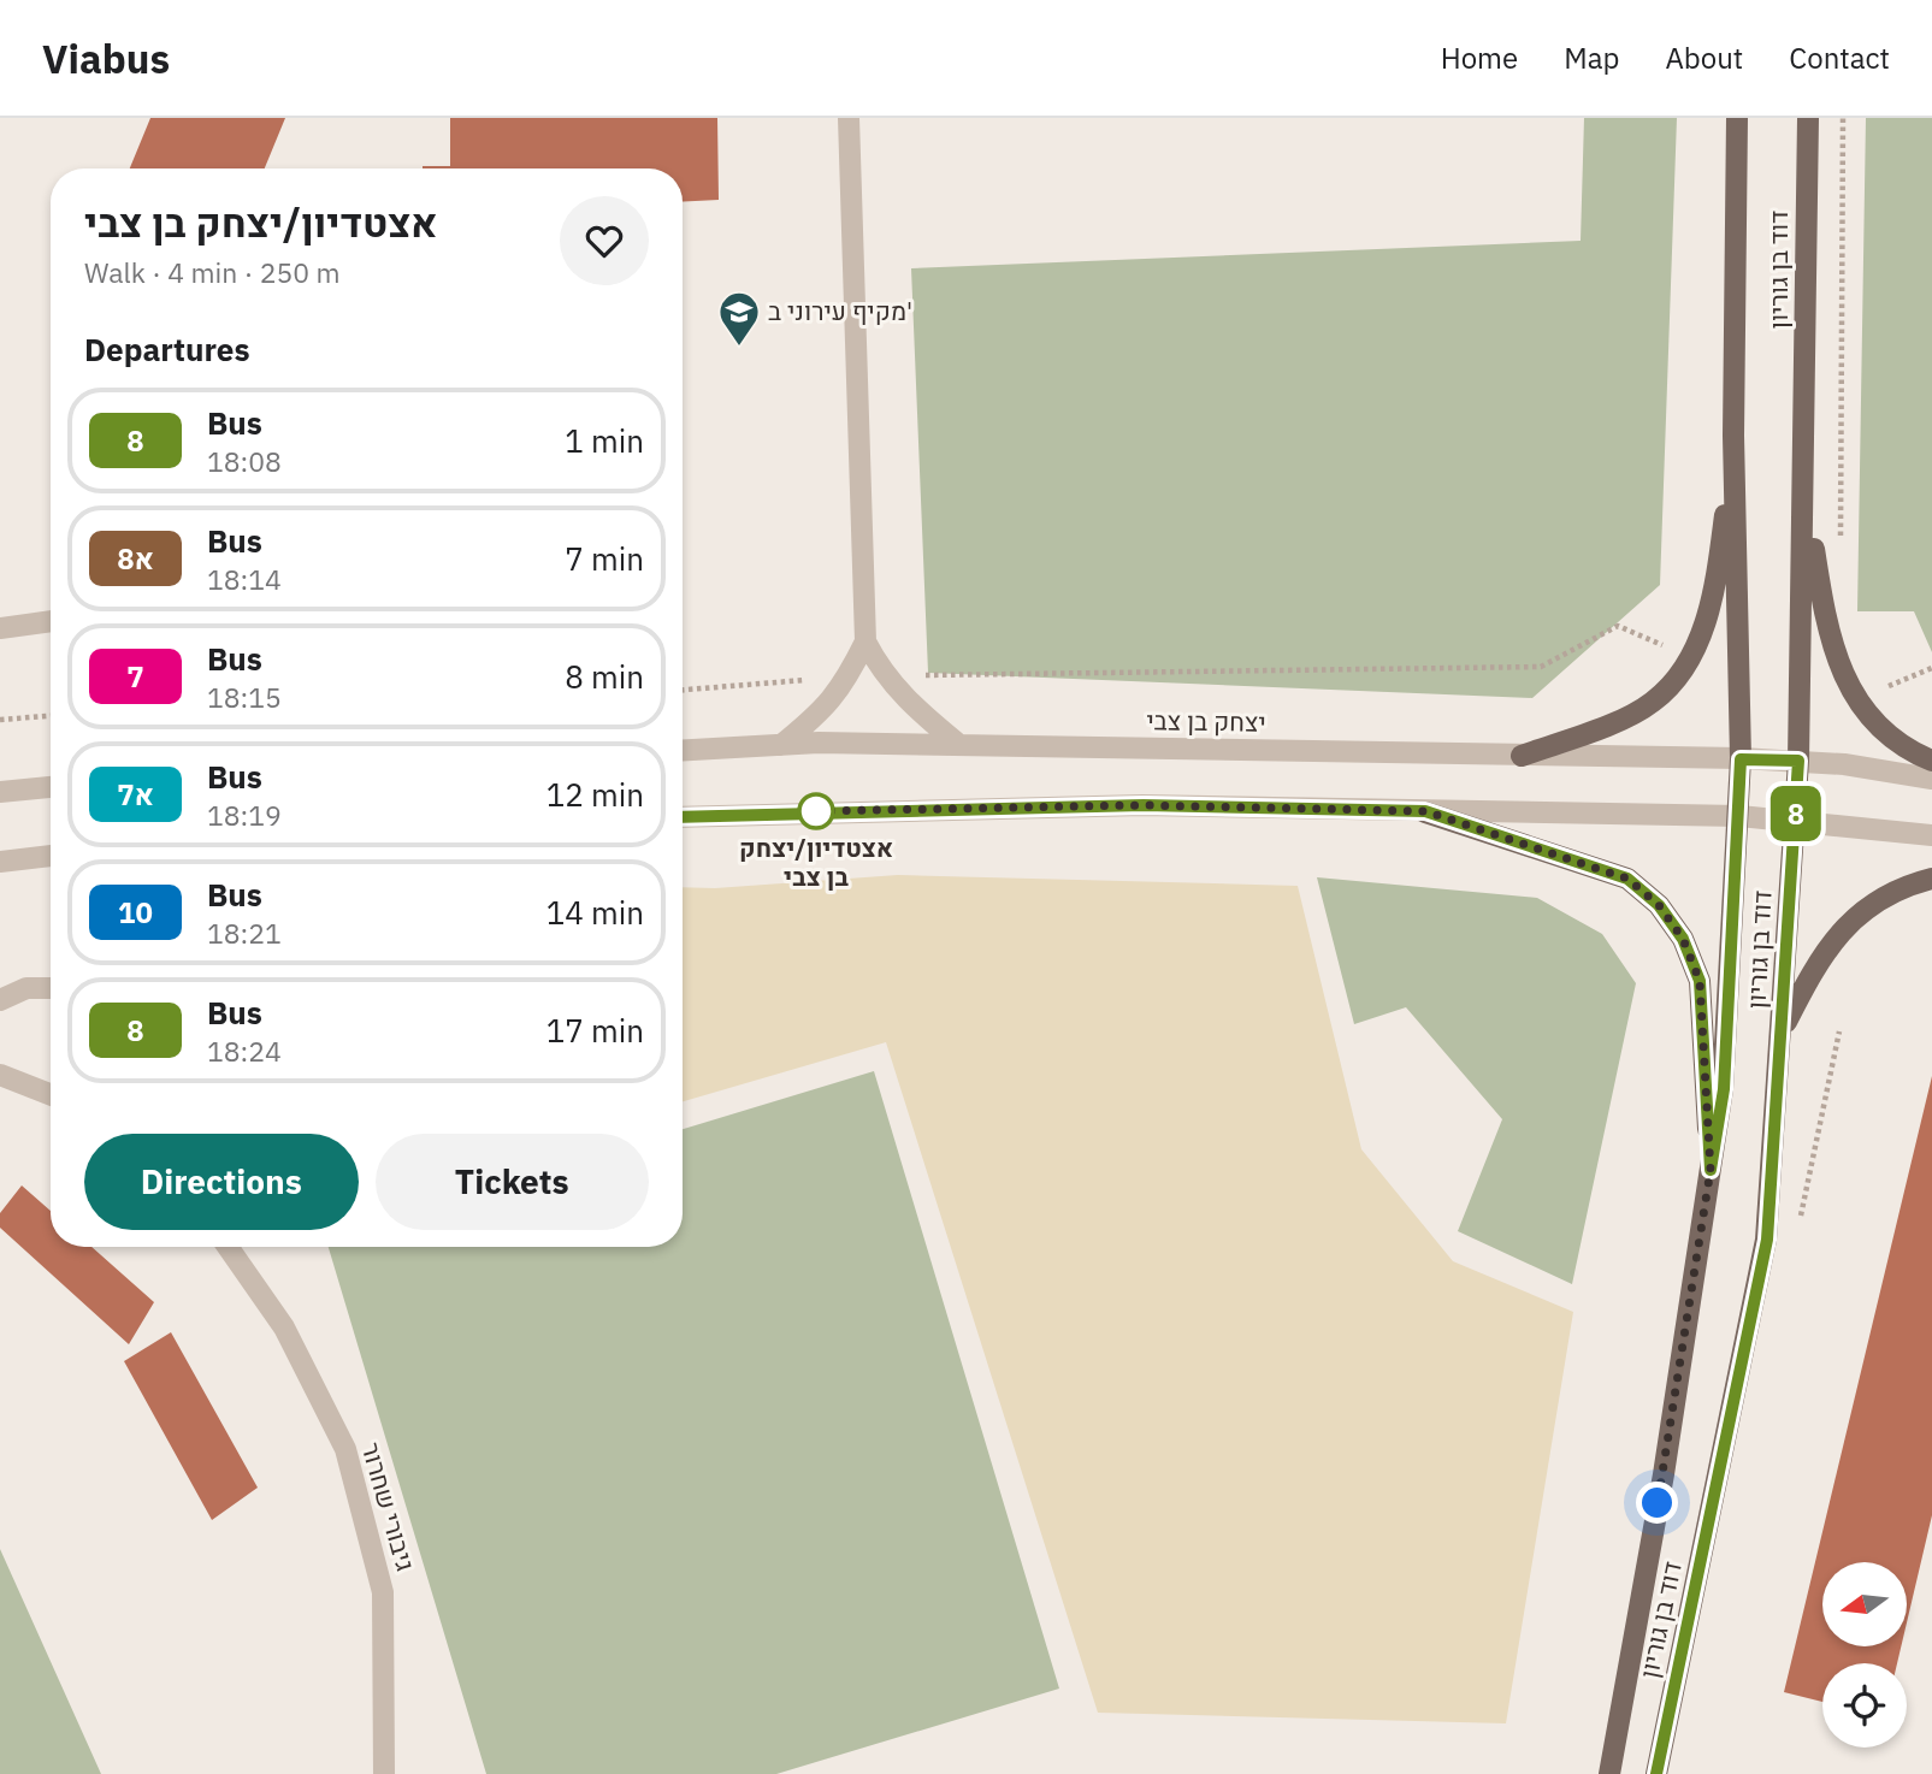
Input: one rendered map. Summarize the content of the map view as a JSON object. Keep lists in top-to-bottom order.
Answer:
{
  "streets": {
    "main road": ["דוד בן גוריון"],
    "street": ["יצחק בן צבי", "גיבורי שחרור"]
  },
  "crossings": [
    ["דוד בן גוריון", "יצחק בן צבי"]
  ],
  "places": {
    "school or university": ["מקיף עירוני ב'"],
    "other": ["אצטדיון/יצחק בן צבי"]
  },
  "lines": ["bus line 8"],
  "north": "left",
  "page": {
    "header": "Viabus",
    "nav": [
      "Home",
      "Map",
      "About",
      "Contact"
    ],
    "on_map": "8",
    "heading": [
      ["אצטדיון/יצחק בן צבי", "Walk · 4 min · 250 m"],
      "Departures"
    ],
    "list": [
      {
        "mark": "8",
        "name": "Bus",
        "note": "18:08",
        "value": "1 min"
      },
      {
        "mark": "8א",
        "name": "Bus",
        "note": "18:14",
        "value": "7 min"
      },
      {
        "mark": "7",
        "name": "Bus",
        "note": "18:15",
        "value": "8 min"
      },
      {
        "mark": "7א",
        "name": "Bus",
        "note": "18:19",
        "value": "12 min"
      },
      {
        "mark": "10",
        "name": "Bus",
        "note": "18:21",
        "value": "14 min"
      },
      {
        "mark": "8",
        "name": "Bus",
        "note": "18:24",
        "value": "17 min"
      }
    ],
    "buttons": ["Directions", "Tickets"]
  }
}
